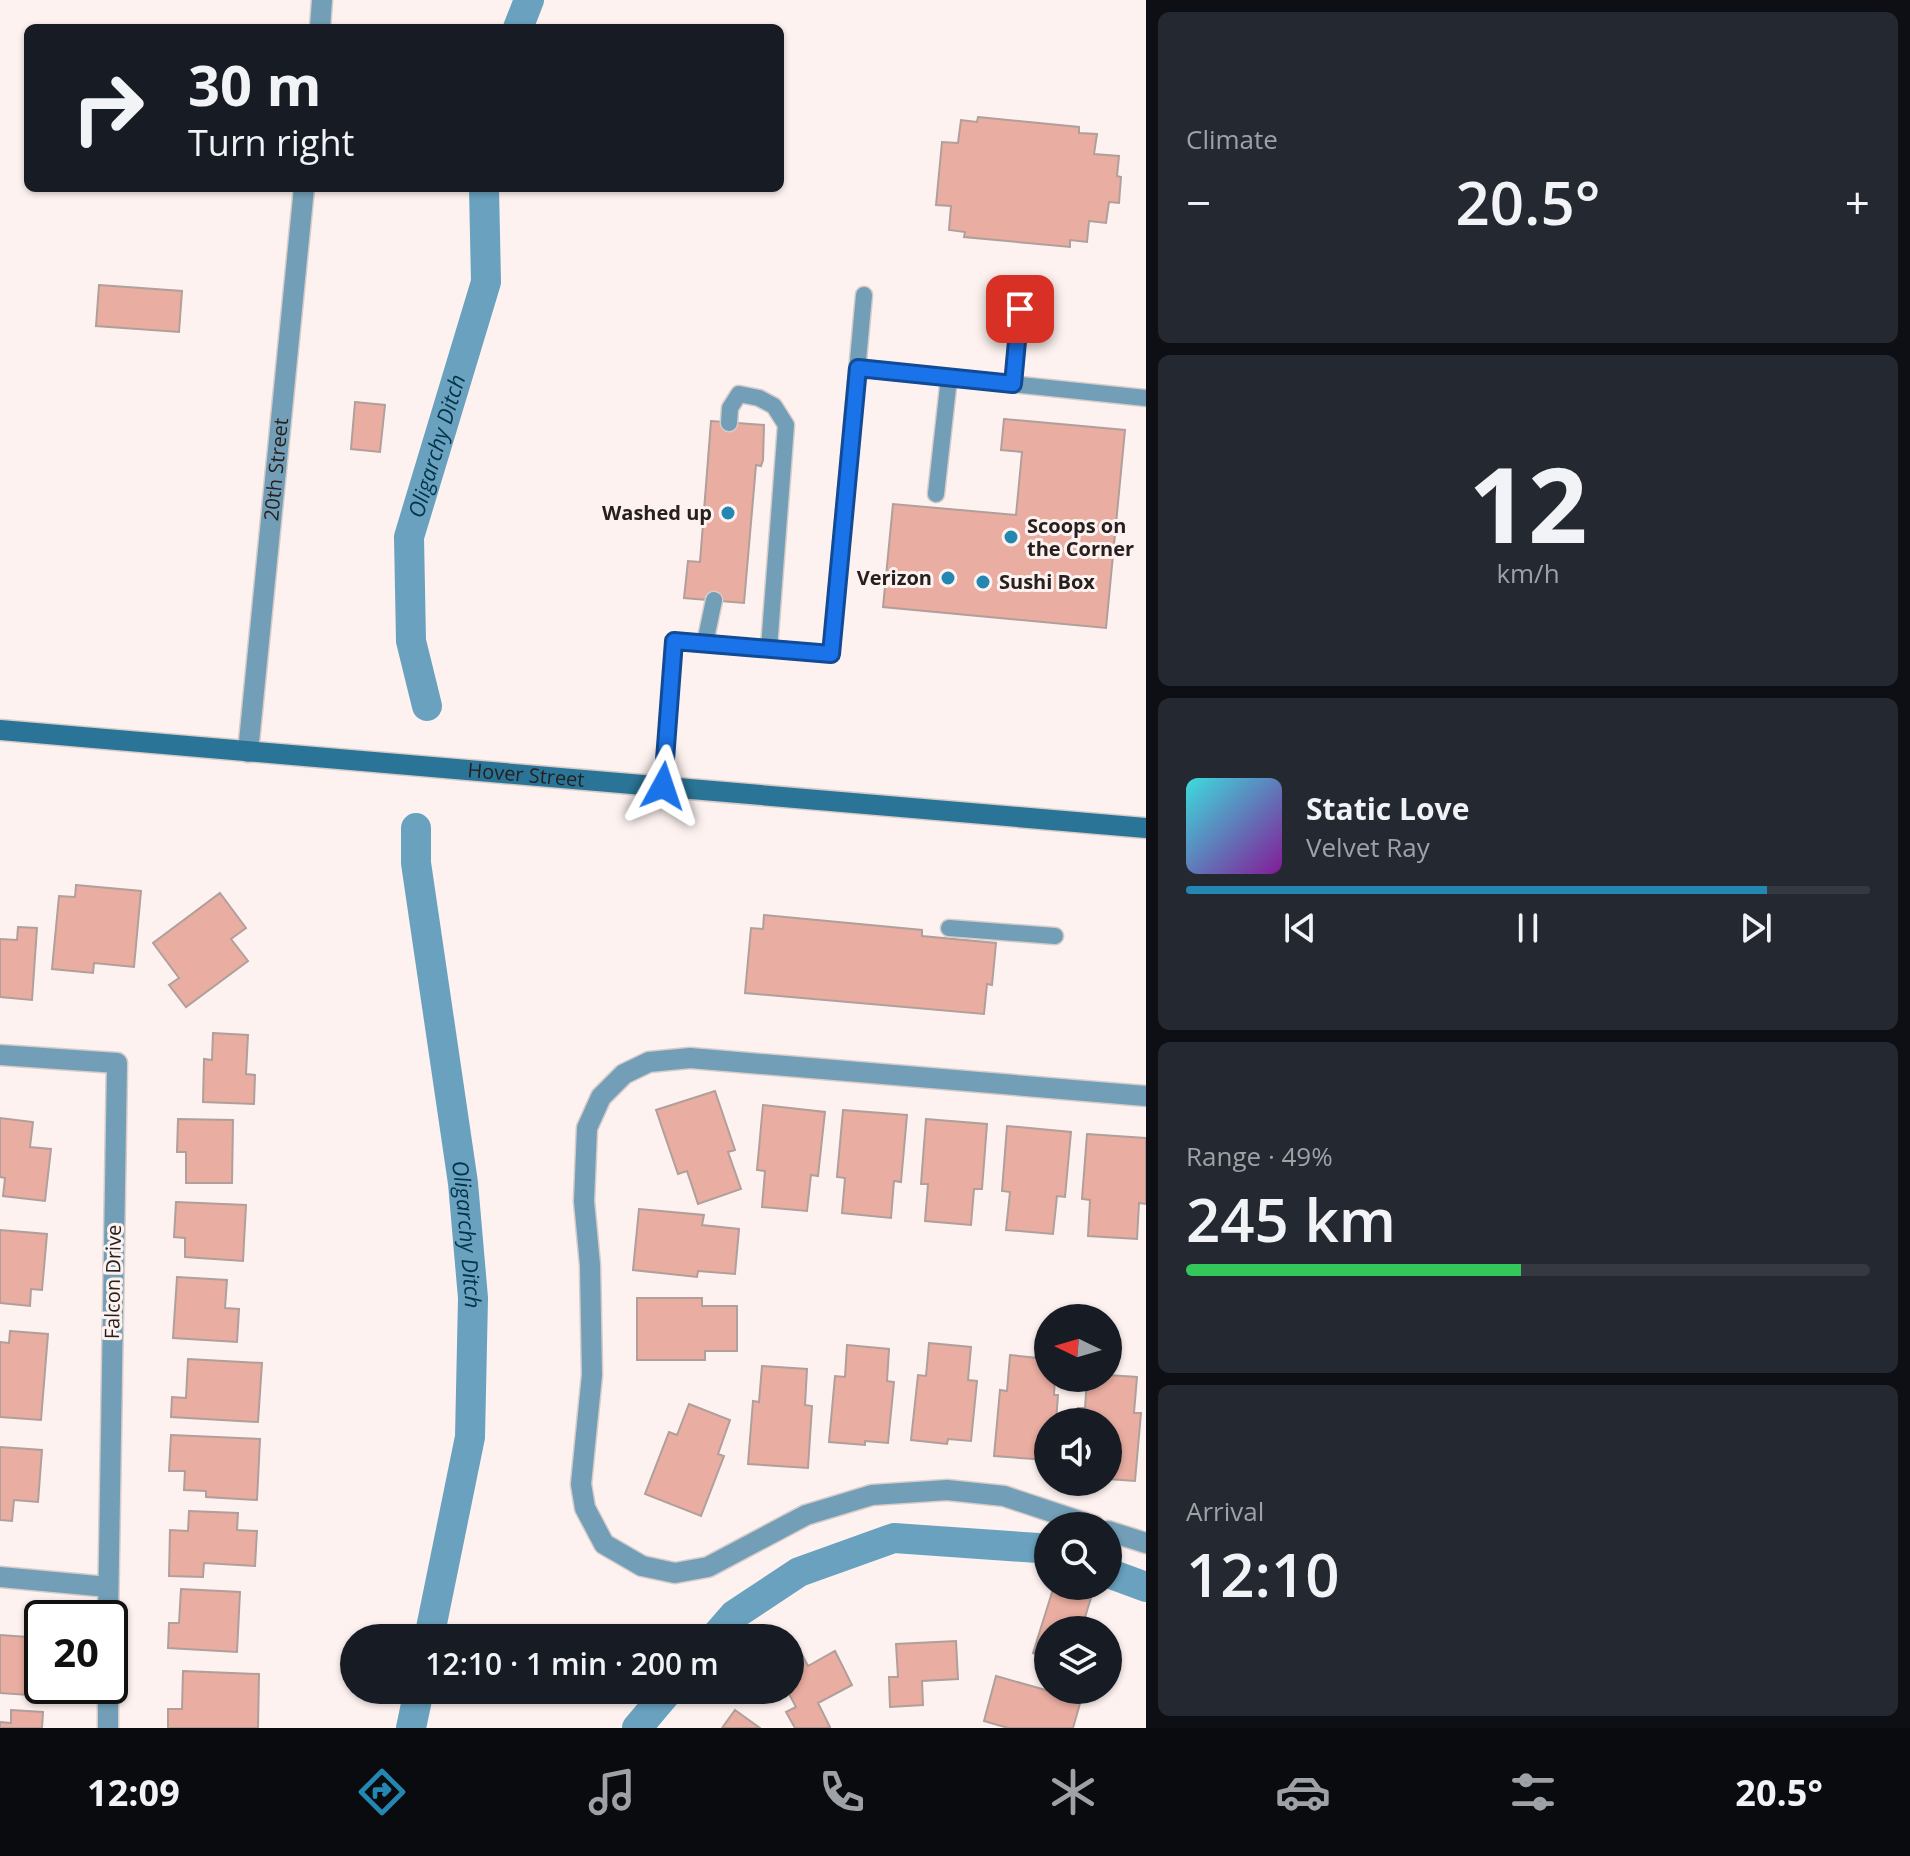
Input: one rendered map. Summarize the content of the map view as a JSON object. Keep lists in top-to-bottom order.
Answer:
{
  "streets": {
    "main road": ["Hover Street"],
    "street": ["20th Street", "Falcon Drive"]
  },
  "crossings": [
    ["20th Street", "Hover Street"]
  ],
  "water": ["Oligarchy Ditch"],
  "places": [
    "Washed up",
    "Scoops on the Corner",
    "Verizon",
    "Sushi Box"
  ],
  "north": "left",
  "page": {
    "tile": [
      "Climate",
      ["12", "km/h"],
      ["Range · 49%", "245 km"],
      ["Arrival", "12:10"]
    ],
    "turn": ["30 m", "Turn right"],
    "heat": ["−", "20.5°", "+"],
    "song": ["Static Love", "Velvet Ray"],
    "limit": "20",
    "trip": "12:10 · 1 min · 200 m",
    "tabs": ["12:09", "20.5°"]
  }
}
